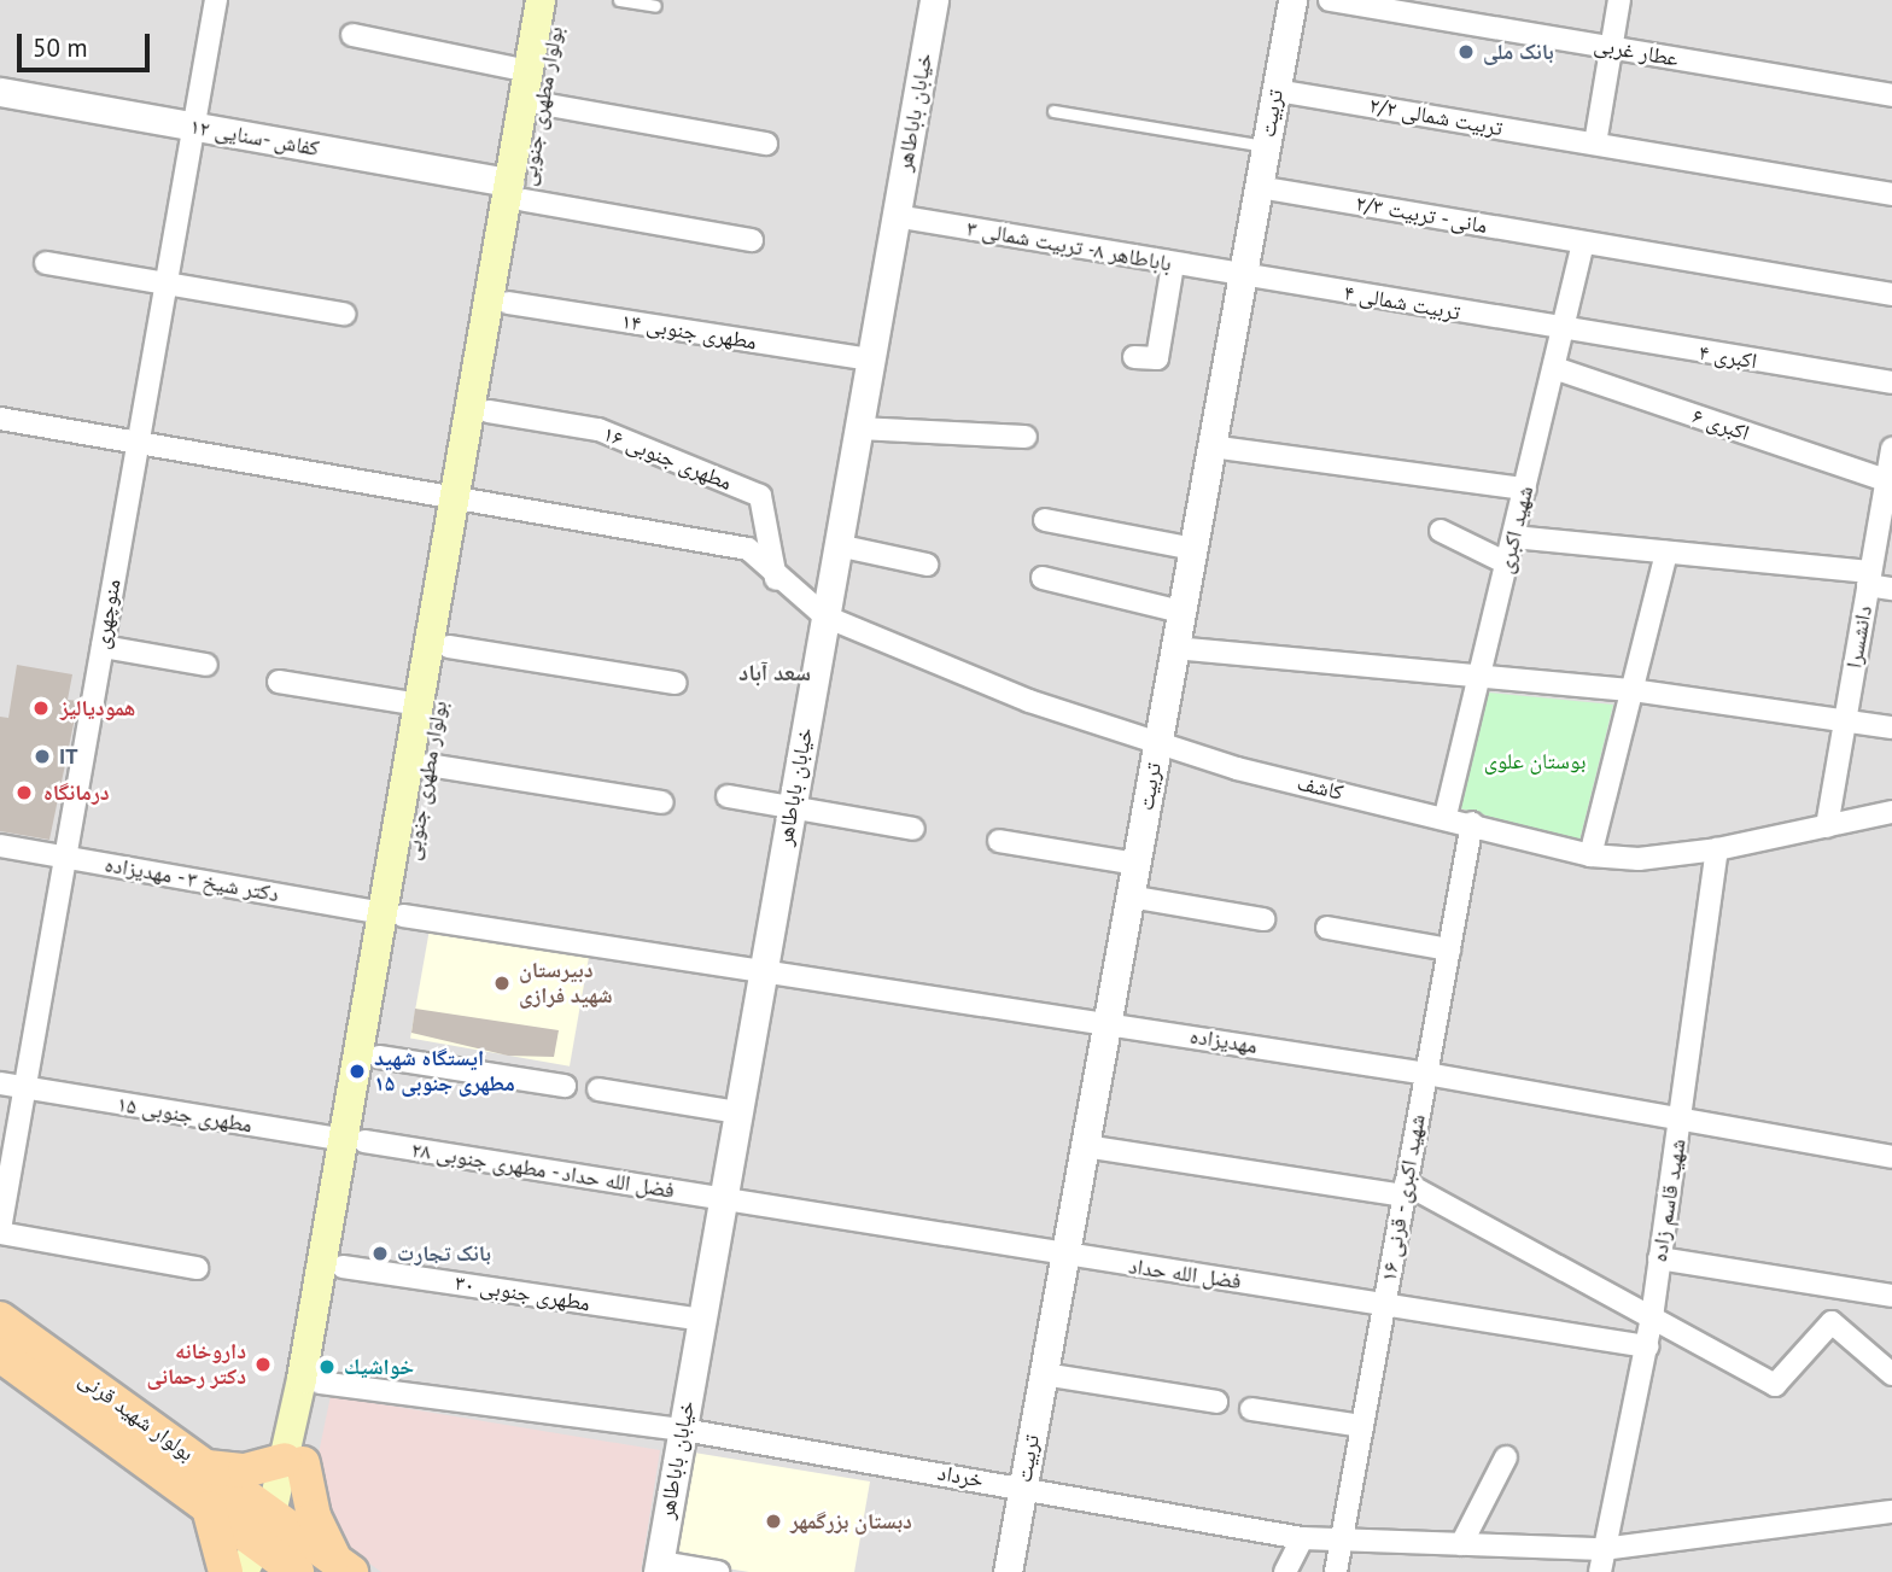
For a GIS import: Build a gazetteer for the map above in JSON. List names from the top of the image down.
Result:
{
  "streets": {
    "main road": ["بولوار مطهری جنوبی", "بولوار شهید قرنی"],
    "street": [
      "عطار غربی",
      "خیابان باباطاهر",
      "تربیت",
      "تربیت شمالی ۲/۲",
      "کفاش -سنایی ۱۲",
      "مانی - تربیت ۲/۳",
      "باباطاهر ۸- تربیت شمالی ۳",
      "تربیت شمالی ۴",
      "مطهری جنوبی ۱۴",
      "اکبری ۴",
      "اکبری ۶",
      "مطهری جنوبی ۱۶",
      "شهید اکبری",
      "منوچهری",
      "دانشسرا",
      "کاشف",
      "دکتر شیخ ۳ - مهدیزاده",
      "مهدیزاده",
      "مطهری جنوبی ۱۵",
      "فضل الله حداد - مطهری جنوبی ۲۸",
      "شهید اکبری - قرنی ۱۶",
      "شهید قاسم زاده",
      "فضل الله حداد",
      "مطهری جنوبی ۳۰",
      "خرداد"
    ]
  },
  "crossings": [
    ["بولوار مطهری جنوبی", "کفاش -سنایی ۱۲"],
    ["بولوار مطهری جنوبی", "مطهری جنوبی ۱۴"],
    ["بولوار مطهری جنوبی", "مطهری جنوبی ۱۶"],
    ["بولوار مطهری جنوبی", "کاشف"],
    ["بولوار مطهری جنوبی", "دکتر شیخ ۳ - مهدیزاده"],
    ["بولوار مطهری جنوبی", "مطهری جنوبی ۱۵"],
    ["بولوار مطهری جنوبی", "فضل الله حداد - مطهری جنوبی ۲۸"],
    ["بولوار مطهری جنوبی", "مطهری جنوبی ۳۰"],
    ["بولوار مطهری جنوبی", "بولوار شهید قرنی"],
    ["بولوار مطهری جنوبی", "خرداد"],
    ["خیابان باباطاهر", "باباطاهر ۸- تربیت شمالی ۳"],
    ["خیابان باباطاهر", "مطهری جنوبی ۱۴"],
    ["خیابان باباطاهر", "کاشف"],
    ["خیابان باباطاهر", "دکتر شیخ ۳ - مهدیزاده"],
    ["خیابان باباطاهر", "مهدیزاده"],
    ["خیابان باباطاهر", "فضل الله حداد - مطهری جنوبی ۲۸"],
    ["خیابان باباطاهر", "فضل الله حداد"],
    ["خیابان باباطاهر", "مطهری جنوبی ۳۰"],
    ["خیابان باباطاهر", "خرداد"],
    ["تربیت", "تربیت شمالی ۲/۲"],
    ["تربیت", "مانی - تربیت ۲/۳"],
    ["تربیت", "باباطاهر ۸- تربیت شمالی ۳"],
    ["تربیت", "تربیت شمالی ۴"],
    ["تربیت", "کاشف"],
    ["تربیت", "مهدیزاده"],
    ["تربیت", "فضل الله حداد"],
    ["تربیت", "خرداد"],
    ["کفاش -سنایی ۱۲", "منوچهری"],
    ["مانی - تربیت ۲/۳", "شهید اکبری"],
    ["باباطاهر ۸- تربیت شمالی ۳", "تربیت شمالی ۴"],
    ["تربیت شمالی ۴", "اکبری ۴"],
    ["تربیت شمالی ۴", "شهید اکبری"],
    ["اکبری ۴", "شهید اکبری"],
    ["اکبری ۶", "شهید اکبری"],
    ["اکبری ۶", "دانشسرا"],
    ["مطهری جنوبی ۱۶", "کاشف"],
    ["شهید اکبری", "کاشف"],
    ["منوچهری", "کاشف"],
    ["منوچهری", "دکتر شیخ ۳ - مهدیزاده"],
    ["منوچهری", "مطهری جنوبی ۱۵"],
    ["دانشسرا", "کاشف"],
    ["کاشف", "شهید اکبری - قرنی ۱۶"],
    ["کاشف", "شهید قاسم زاده"],
    ["دکتر شیخ ۳ - مهدیزاده", "مهدیزاده"],
    ["مهدیزاده", "شهید اکبری - قرنی ۱۶"],
    ["مهدیزاده", "شهید قاسم زاده"],
    ["مطهری جنوبی ۱۵", "فضل الله حداد - مطهری جنوبی ۲۸"],
    ["فضل الله حداد - مطهری جنوبی ۲۸", "فضل الله حداد"],
    ["شهید اکبری - قرنی ۱۶", "فضل الله حداد"],
    ["شهید اکبری - قرنی ۱۶", "خرداد"],
    ["شهید قاسم زاده", "فضل الله حداد"],
    ["شهید قاسم زاده", "خرداد"]
  ],
  "districts": ["سعد آباد"],
  "parks": ["بوستان علوی"],
  "places": [
    "بانک ملی",
    "همودیالیز",
    "IT",
    "درمانگاه",
    "دبیرستان شهید فرازی",
    "ایستگاه شهید مطهری جنوبی ۱۵",
    "بانک تجارت",
    "داروخانه دکتر رحمانی",
    "خواشيك",
    "دبستان بزرگمهر"
  ],
  "scale_bar": "50 m"
}
